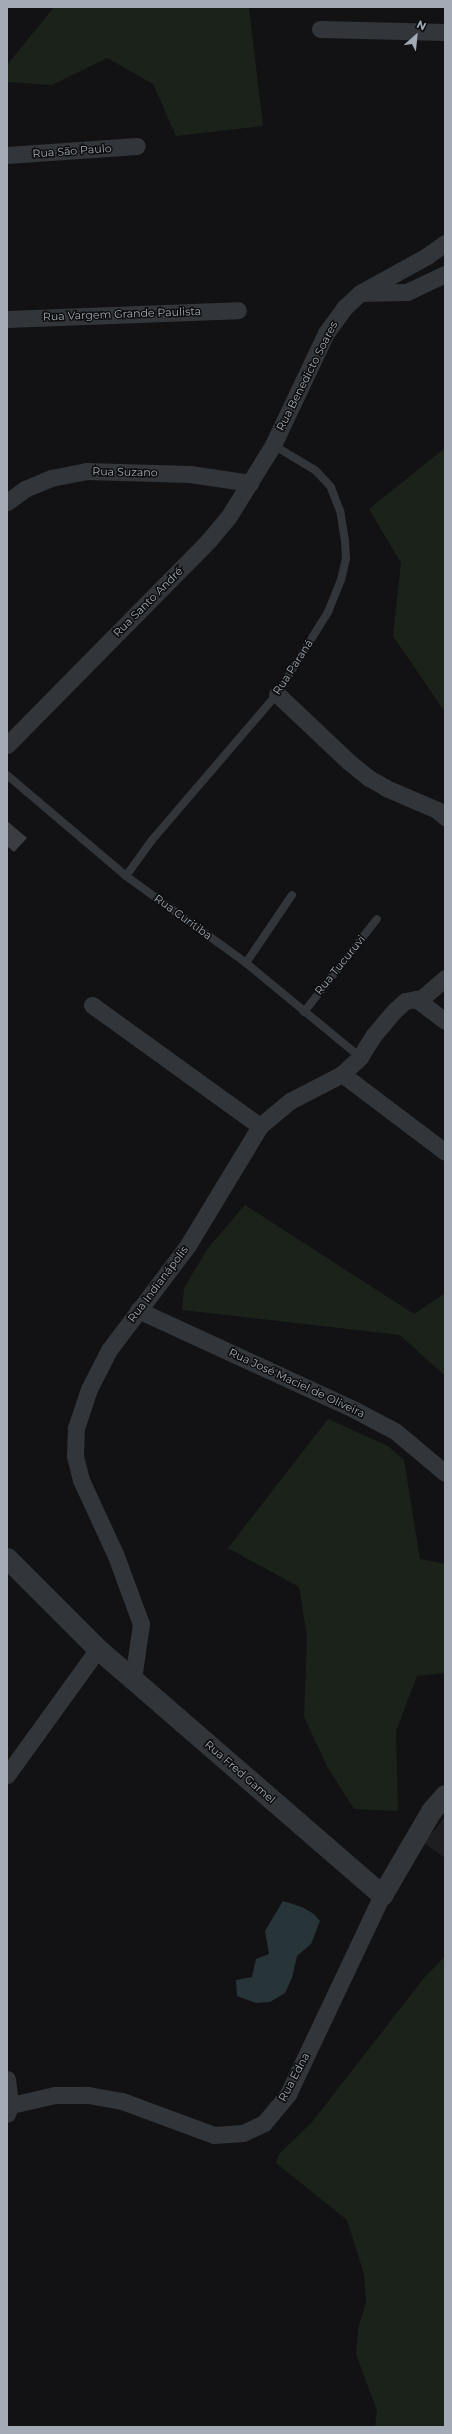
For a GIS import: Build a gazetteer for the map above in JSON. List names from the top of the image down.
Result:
{
  "streets": {
    "street": [
      "Rua São Paulo",
      "Rua Vargem Grande Paulista",
      "Rua Benedicto Soares",
      "Rua Suzano",
      "Rua Santo André",
      "Rua Indianápolis",
      "Rua José Maciel de Oliveira",
      "Rua Fred Gamel",
      "Rua Edna"
    ],
    "lane": ["Rua Paraná", "Rua Curitiba", "Rua Tucuruvi"]
  },
  "crossings": [
    ["Rua Benedicto Soares", "Rua Santo André"],
    ["Rua Benedicto Soares", "Rua Paraná"],
    ["Rua Suzano", "Rua Santo André"],
    ["Rua Santo André", "Rua Paraná"],
    ["Rua Paraná", "Rua Curitiba"],
    ["Rua Curitiba", "Rua Tucuruvi"],
    ["Rua Curitiba", "Rua Indianápolis"],
    ["Rua Indianápolis", "Rua José Maciel de Oliveira"],
    ["Rua Indianápolis", "Rua Fred Gamel"],
    ["Rua Fred Gamel", "Rua Edna"]
  ],
  "north": "top right"
}
